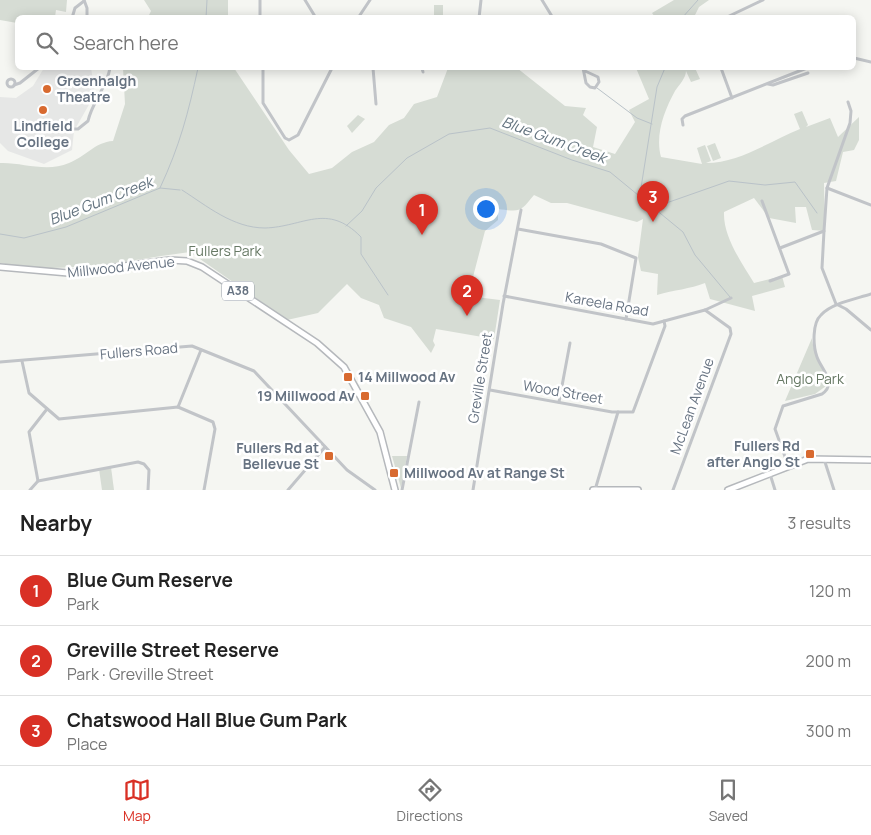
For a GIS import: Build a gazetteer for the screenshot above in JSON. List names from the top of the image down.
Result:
{
  "streets": {
    "main road": ["Millwood Avenue", "A38"],
    "street": [
      "Kareela Road",
      "Fullers Road",
      "Greville Street",
      "Wood Street",
      "McLean Avenue"
    ]
  },
  "crossings": [
    ["Kareela Road", "Greville Street"],
    ["Kareela Road", "Wood Street"],
    ["Kareela Road", "McLean Avenue"],
    ["Greville Street", "Wood Street"]
  ],
  "water": ["Blue Gum Creek"],
  "parks": ["Fullers Park", "Anglo Park"],
  "places": {
    "other": ["Greenhalgh Theatre", "Lindfield College"],
    "transit": [
      "14 Millwood Av",
      "19 Millwood Av",
      "Fullers Rd after Anglo St",
      "Fullers Rd at Bellevue St",
      "Millwood Av at Range St"
    ]
  },
  "page": {
    "search": "Search here",
    "pins": ["3", "1", "2"],
    "heading": ["Nearby", "3 results"],
    "list": [
      {
        "mark": "1",
        "name": "Blue Gum Reserve",
        "note": "Park",
        "value": "120 m"
      },
      {
        "mark": "2",
        "name": "Greville Street Reserve",
        "note": "Park · Greville Street",
        "value": "200 m"
      },
      {
        "mark": "3",
        "name": "Chatswood Hall Blue Gum Park",
        "note": "Place",
        "value": "300 m"
      }
    ],
    "nav": ["Map", "Directions", "Saved"]
  }
}
